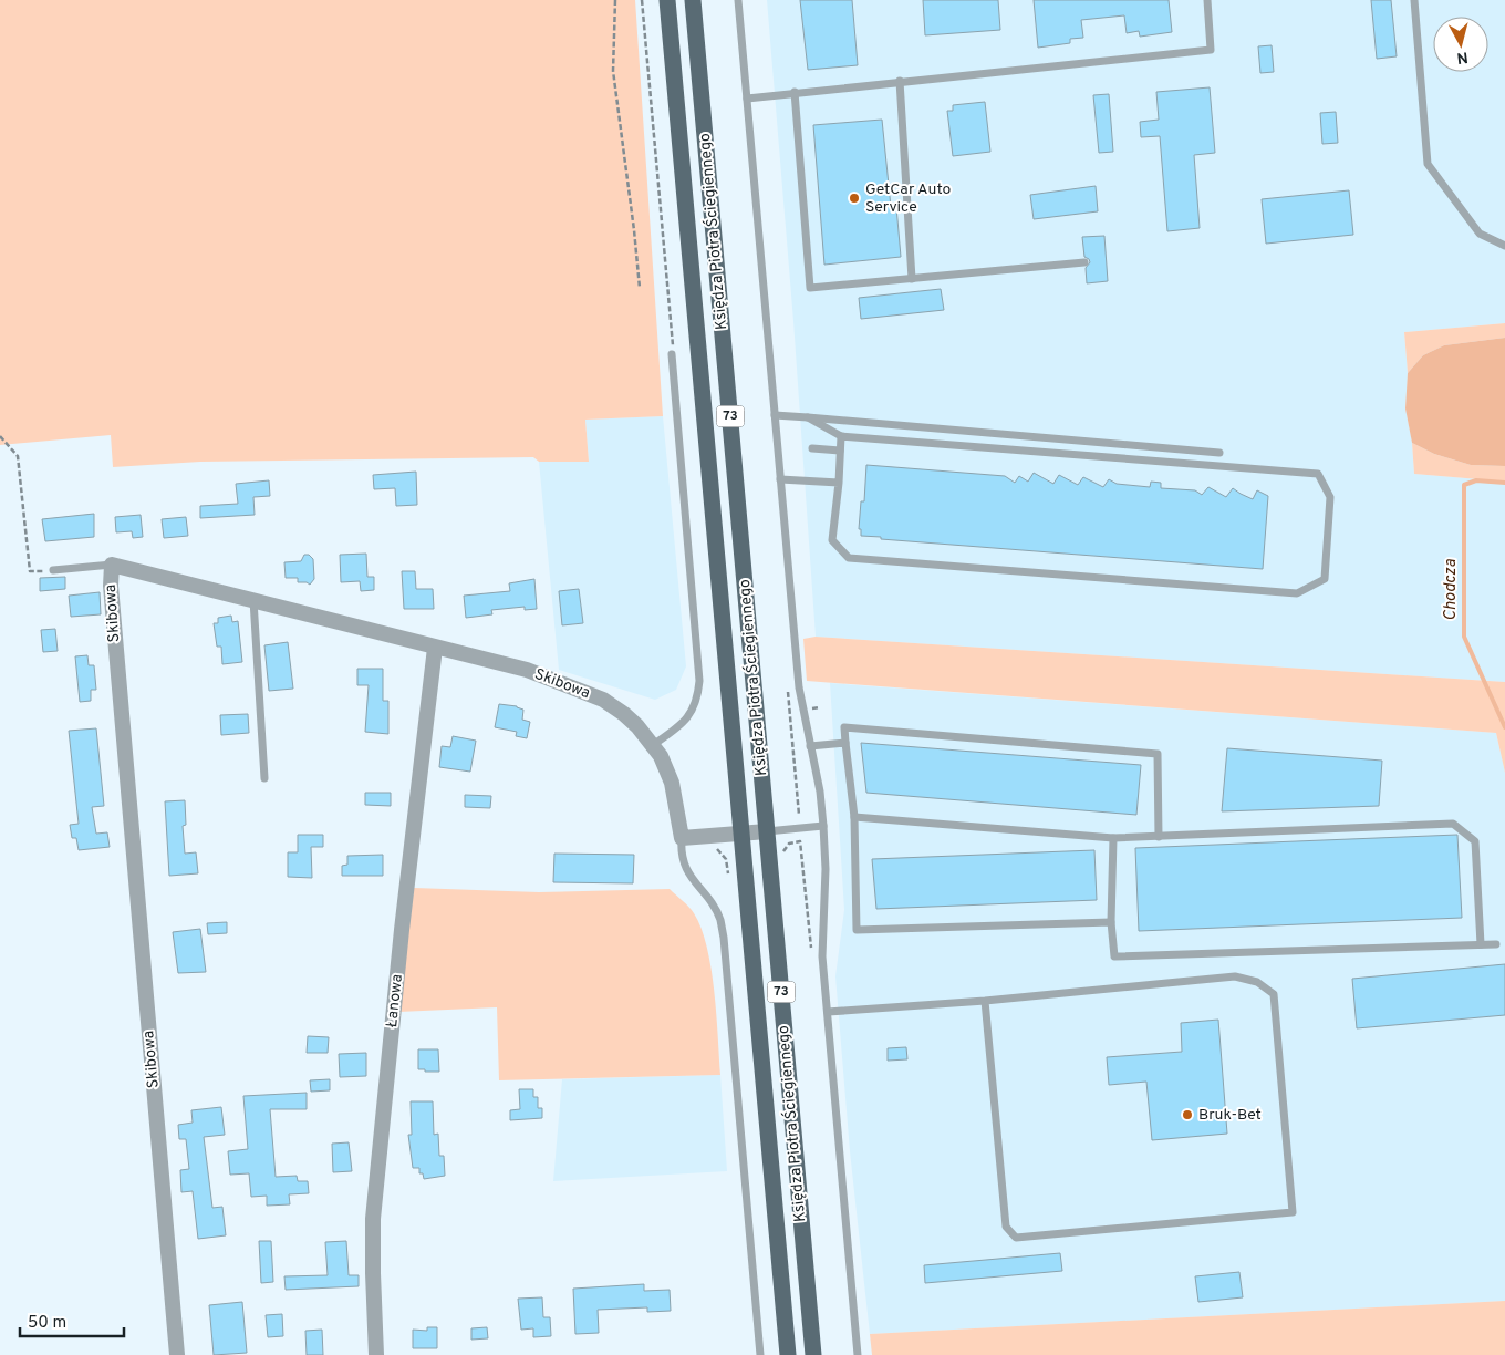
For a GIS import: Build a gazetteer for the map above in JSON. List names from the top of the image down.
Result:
{
  "streets": {
    "main road": ["Księdza Piotra Ściegiennego", "73"],
    "street": ["Skibowa", "Łanowa"]
  },
  "crossings": [
    ["Skibowa", "Łanowa"]
  ],
  "water": ["Chodcza"],
  "places": ["GetCar Auto Service", "Bruk-Bet"],
  "scale_bar": "50 m",
  "north": "bottom"
}
